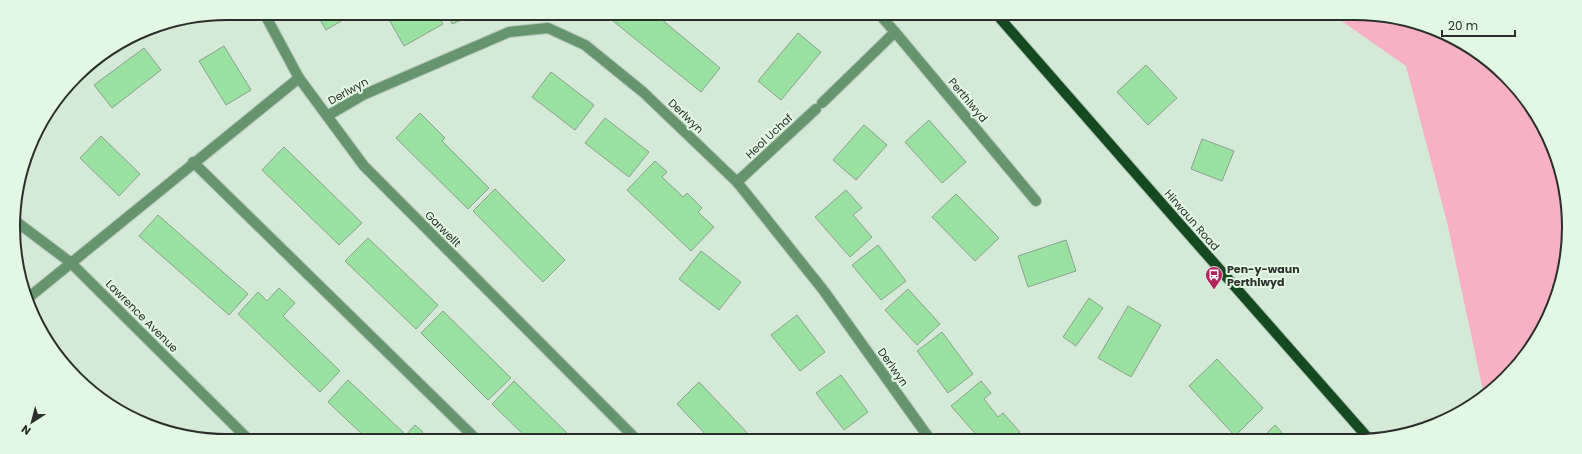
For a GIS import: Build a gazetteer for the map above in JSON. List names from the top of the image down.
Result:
{
  "streets": {
    "main road": ["Hirwaun Road"],
    "street": [
      "Derlwyn",
      "Perthlwyd",
      "Heol Uchaf",
      "Garwellt",
      "Lawrence Avenue"
    ]
  },
  "crossings": [
    ["Derlwyn", "Heol Uchaf"],
    ["Derlwyn", "Garwellt"],
    ["Perthlwyd", "Heol Uchaf"]
  ],
  "places": {
    "bus stop": ["Pen-y-waun Perthlwyd"]
  },
  "scale_bar": "20 m",
  "north": "bottom left"
}
